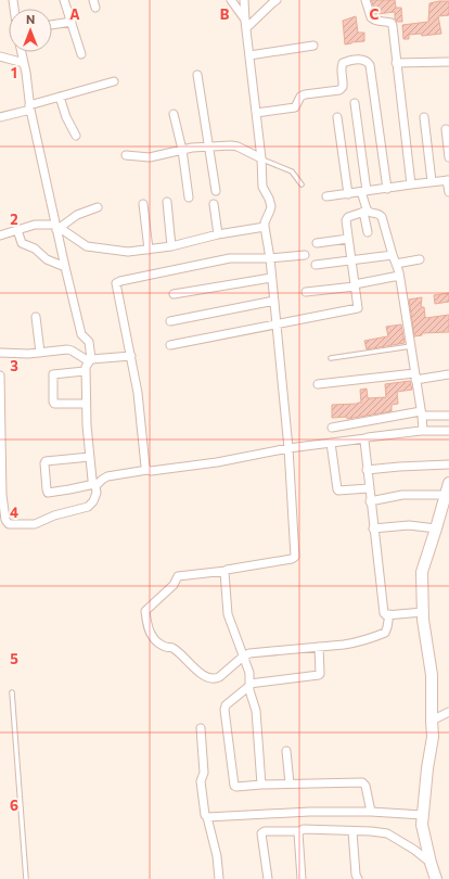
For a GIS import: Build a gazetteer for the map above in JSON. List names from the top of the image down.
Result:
{
  "north": "top",
  "grid": {
    "columns": ["A", "B", "C"],
    "rows": [
      "1",
      "2",
      "3",
      "4",
      "5",
      "6"
    ]
  }
}
